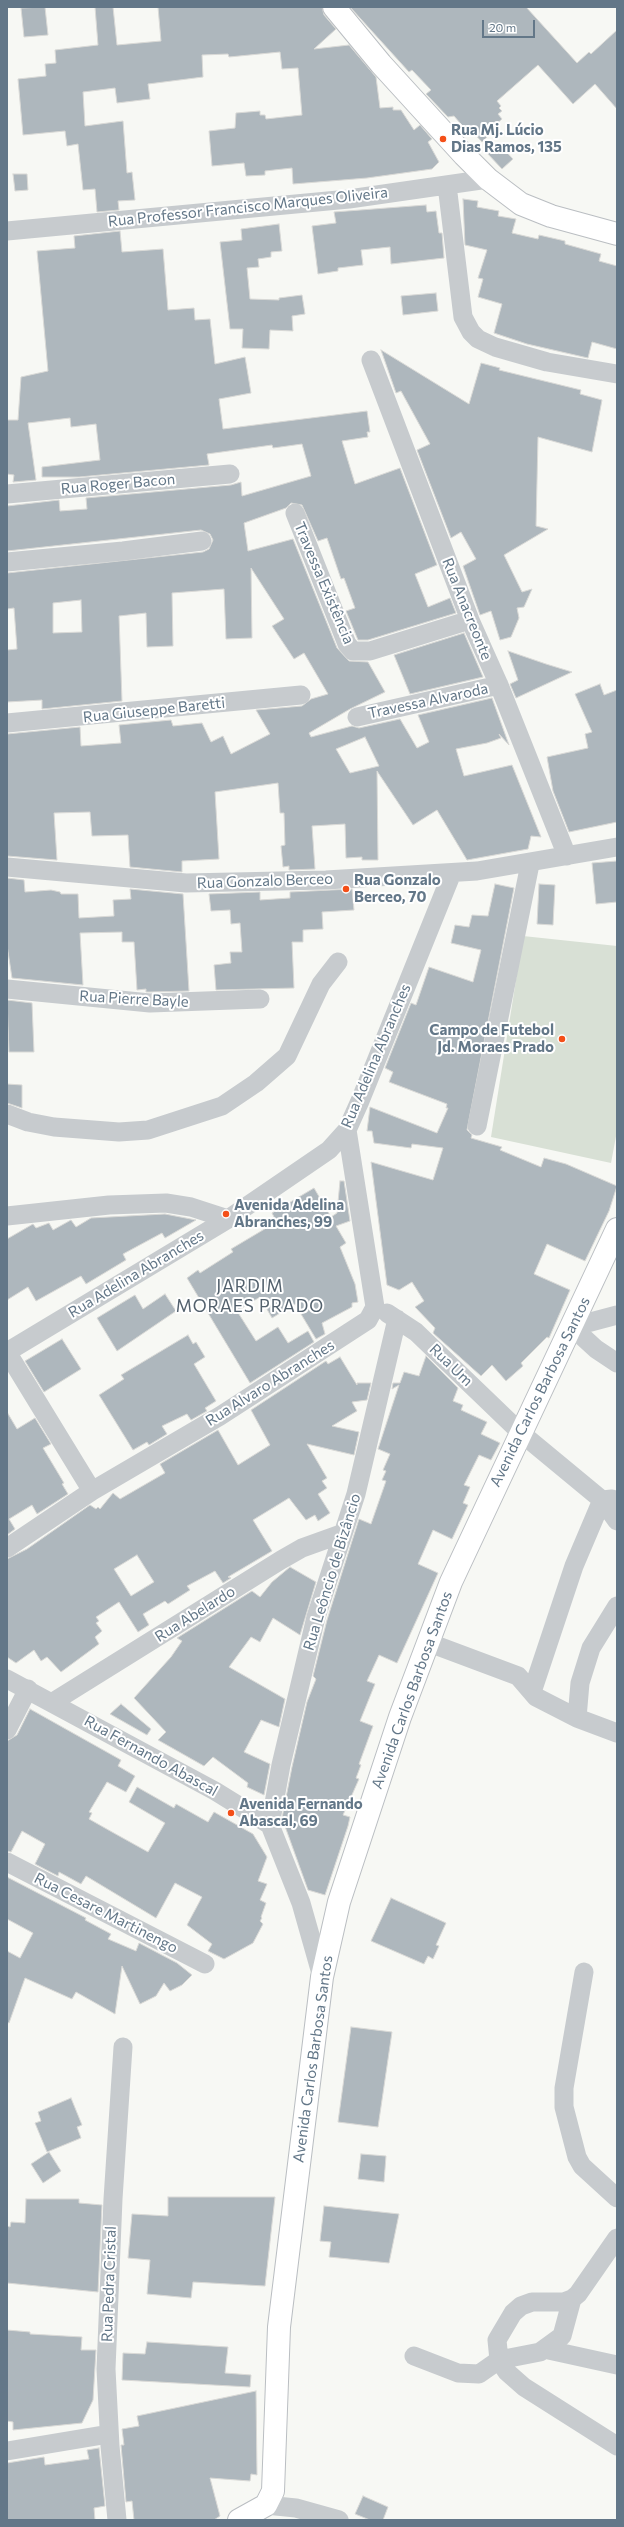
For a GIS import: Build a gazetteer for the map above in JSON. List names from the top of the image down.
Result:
{
  "streets": {
    "main road": ["Avenida Carlos Barbosa Santos"],
    "street": [
      "Rua Professor Francisco Marques Oliveira",
      "Rua Roger Bacon",
      "Travessa Existência",
      "Rua Anacreonte",
      "Travessa Alvaroda",
      "Rua Giuseppe Baretti",
      "Rua Gonzalo Berceo",
      "Rua Pierre Bayle",
      "Rua Adelina Abranches",
      "Rua Um",
      "Rua Alvaro Abranches",
      "Rua Leôncio de Bizâncio",
      "Rua Abelardo",
      "Rua Fernando Abascal",
      "Rua Cesare Martinengo",
      "Rua Pedra Cristal"
    ]
  },
  "crossings": [
    ["Travessa Existência", "Rua Anacreonte"],
    ["Rua Anacreonte", "Travessa Alvaroda"],
    ["Rua Anacreonte", "Rua Gonzalo Berceo"],
    ["Rua Gonzalo Berceo", "Rua Adelina Abranches"],
    ["Rua Um", "Rua Alvaro Abranches"],
    ["Rua Um", "Avenida Carlos Barbosa Santos"],
    ["Rua Um", "Rua Leôncio de Bizâncio"],
    ["Rua Leôncio de Bizâncio", "Rua Abelardo"],
    ["Rua Leôncio de Bizâncio", "Rua Fernando Abascal"],
    ["Rua Abelardo", "Rua Fernando Abascal"]
  ],
  "districts": ["JARDIM MORAES PRADO"],
  "places": [
    "Rua Mj. Lúcio Dias Ramos, 135",
    "Rua Gonzalo Berceo, 70",
    "Campo de Futebol Jd. Moraes Prado",
    "Avenida Adelina Abranches, 99",
    "Avenida Fernando Abascal, 69"
  ],
  "scale_bar": "20 m"
}
